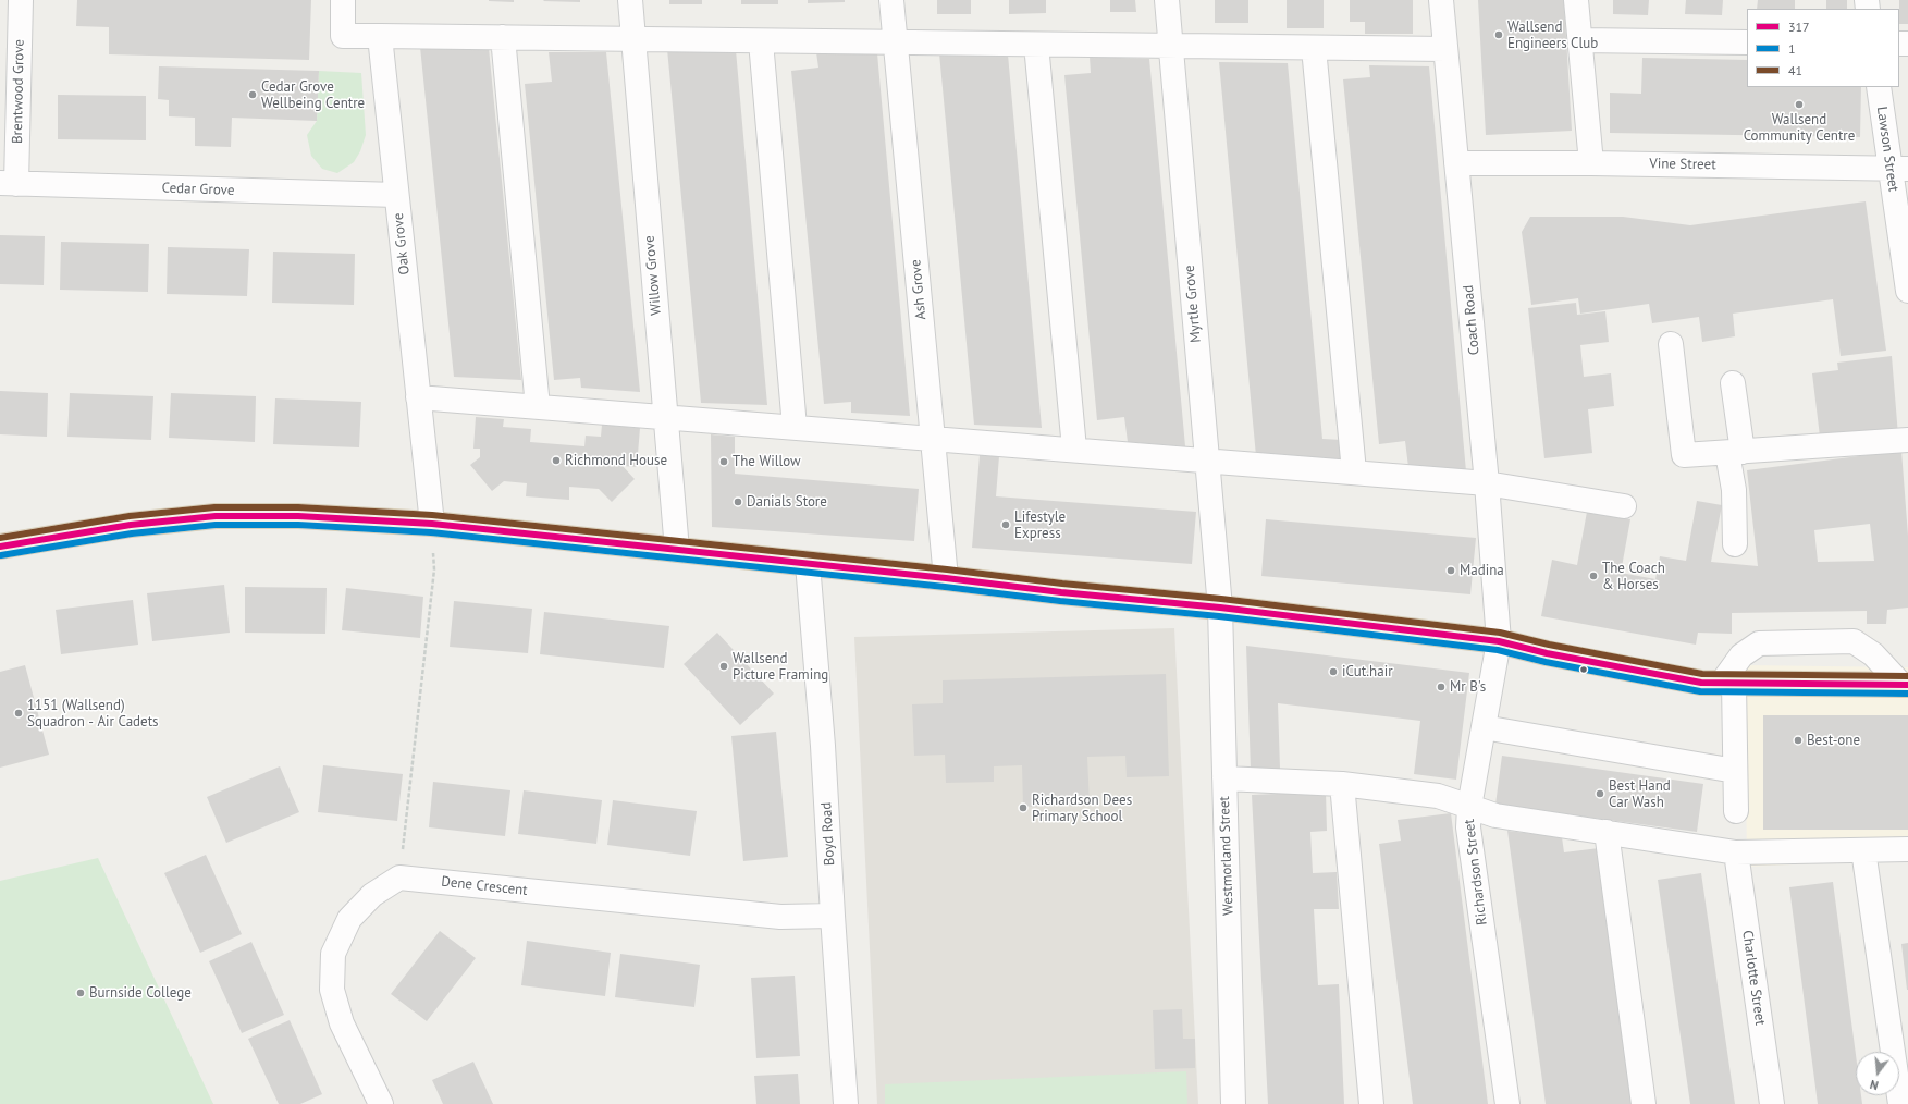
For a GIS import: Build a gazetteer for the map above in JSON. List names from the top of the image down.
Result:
{
  "streets": {
    "street": [
      "Brentwood Grove",
      "Lawson Street",
      "Vine Street",
      "Cedar Grove",
      "Oak Grove",
      "Willow Grove",
      "Ash Grove",
      "Myrtle Grove",
      "Coach Road",
      "Boyd Road",
      "Westmorland Street",
      "Richardson Street",
      "Dene Crescent",
      "Charlotte Street"
    ]
  },
  "crossings": [
    ["Brentwood Grove", "Cedar Grove"],
    ["Lawson Street", "Vine Street"],
    ["Vine Street", "Coach Road"],
    ["Cedar Grove", "Oak Grove"],
    ["Myrtle Grove", "Westmorland Street"],
    ["Coach Road", "Richardson Street"],
    ["Boyd Road", "Dene Crescent"]
  ],
  "places": [
    "Wallsend Engineers Club",
    "Cedar Grove Wellbeing Centre",
    "Wallsend Community Centre",
    "Richmond House",
    "The Willow",
    "Danials Store",
    "Lifestyle Express",
    "Madina",
    "The Coach & Horses",
    "Wallsend Picture Framing",
    "iCut.hair",
    "Mr B's",
    "1151 (Wallsend) Squadron - Air Cadets",
    "Best-one",
    "Best Hand Car Wash",
    "Richardson Dees Primary School",
    "Burnside College"
  ],
  "lines": ["transit line 41", "transit line 317", "transit line 1"],
  "legend": ["317", "1", "41"],
  "north": "bottom"
}
